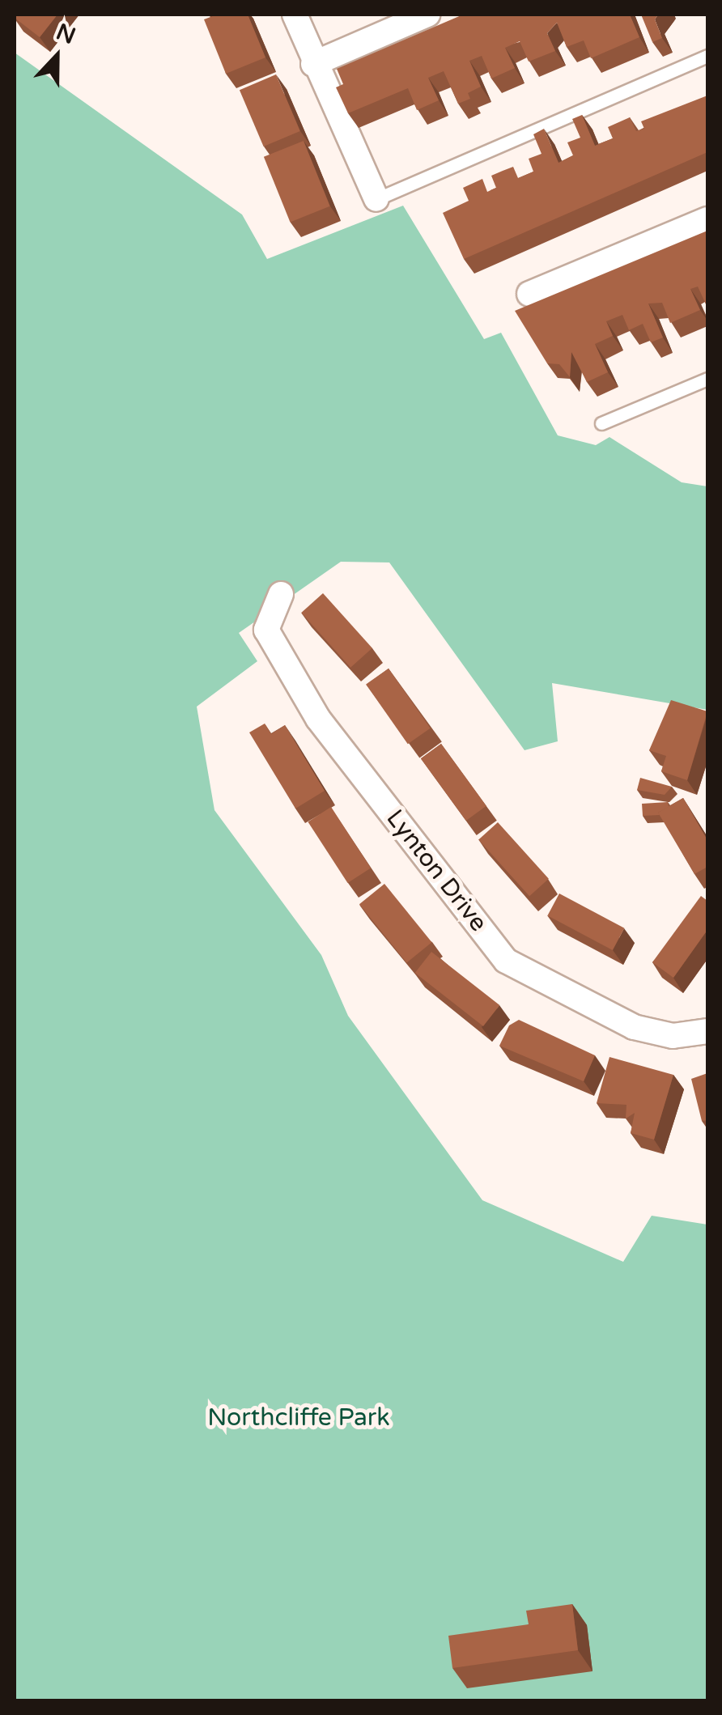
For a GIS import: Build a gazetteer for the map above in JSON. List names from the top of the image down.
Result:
{
  "streets": {
    "street": ["Lynton Drive"]
  },
  "parks": ["Northcliffe Park"],
  "north": "top"
}
